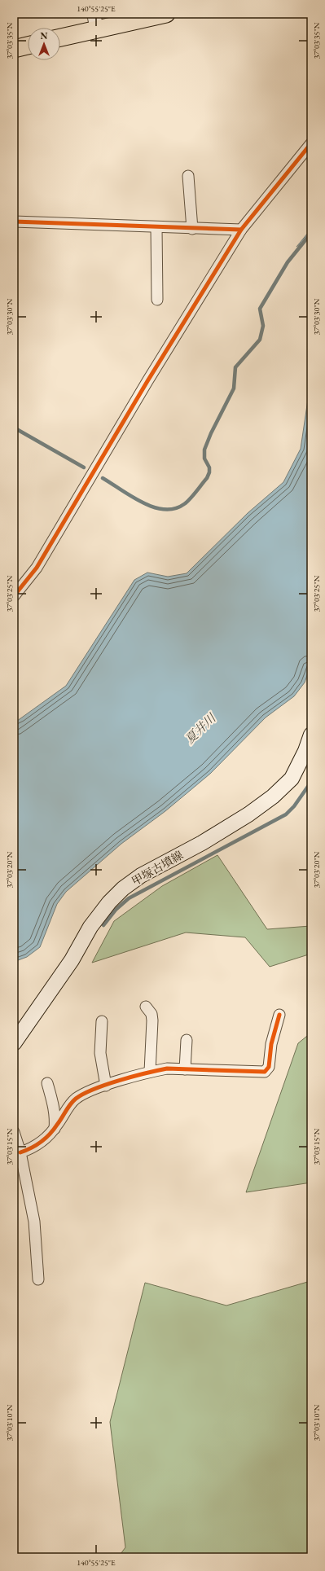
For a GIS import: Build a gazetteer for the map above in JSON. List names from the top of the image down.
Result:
{
  "streets": {
    "main road": ["甲塚古墳線"]
  },
  "water": ["夏井川"],
  "north": "top",
  "coordinates": [
    "140°55'25\"E",
    "37°03'35\"N",
    "37°03'30\"N",
    "37°03'25\"N",
    "37°03'20\"N",
    "37°03'15\"N",
    "37°03'10\"N"
  ]
}
